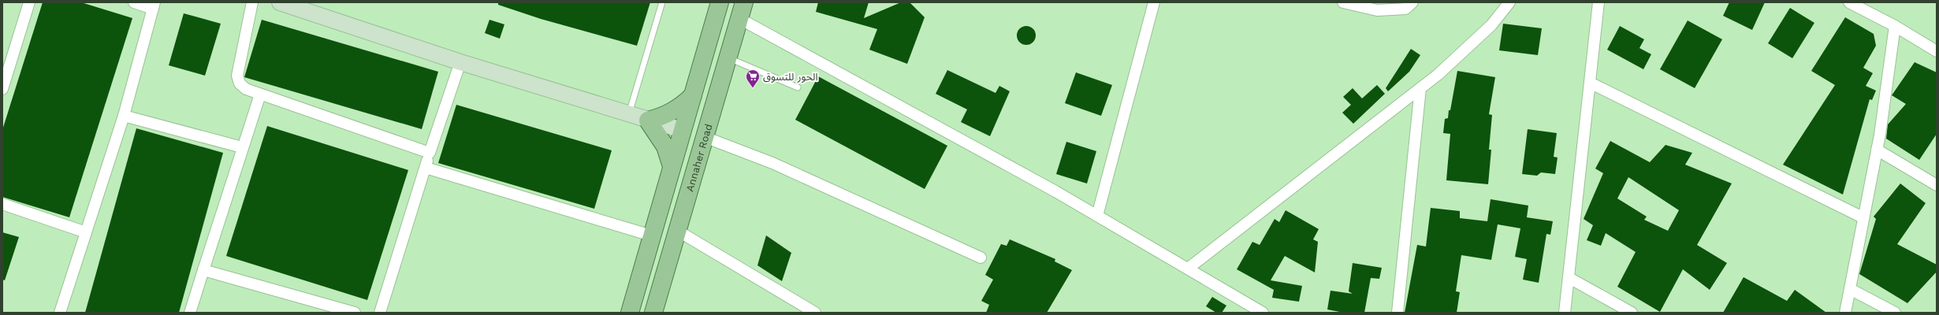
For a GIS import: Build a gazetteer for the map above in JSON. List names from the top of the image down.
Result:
{
  "streets": {
    "main road": ["Annaher Road"]
  },
  "places": {
    "supermarket": ["الحور للتسوق"]
  }
}
